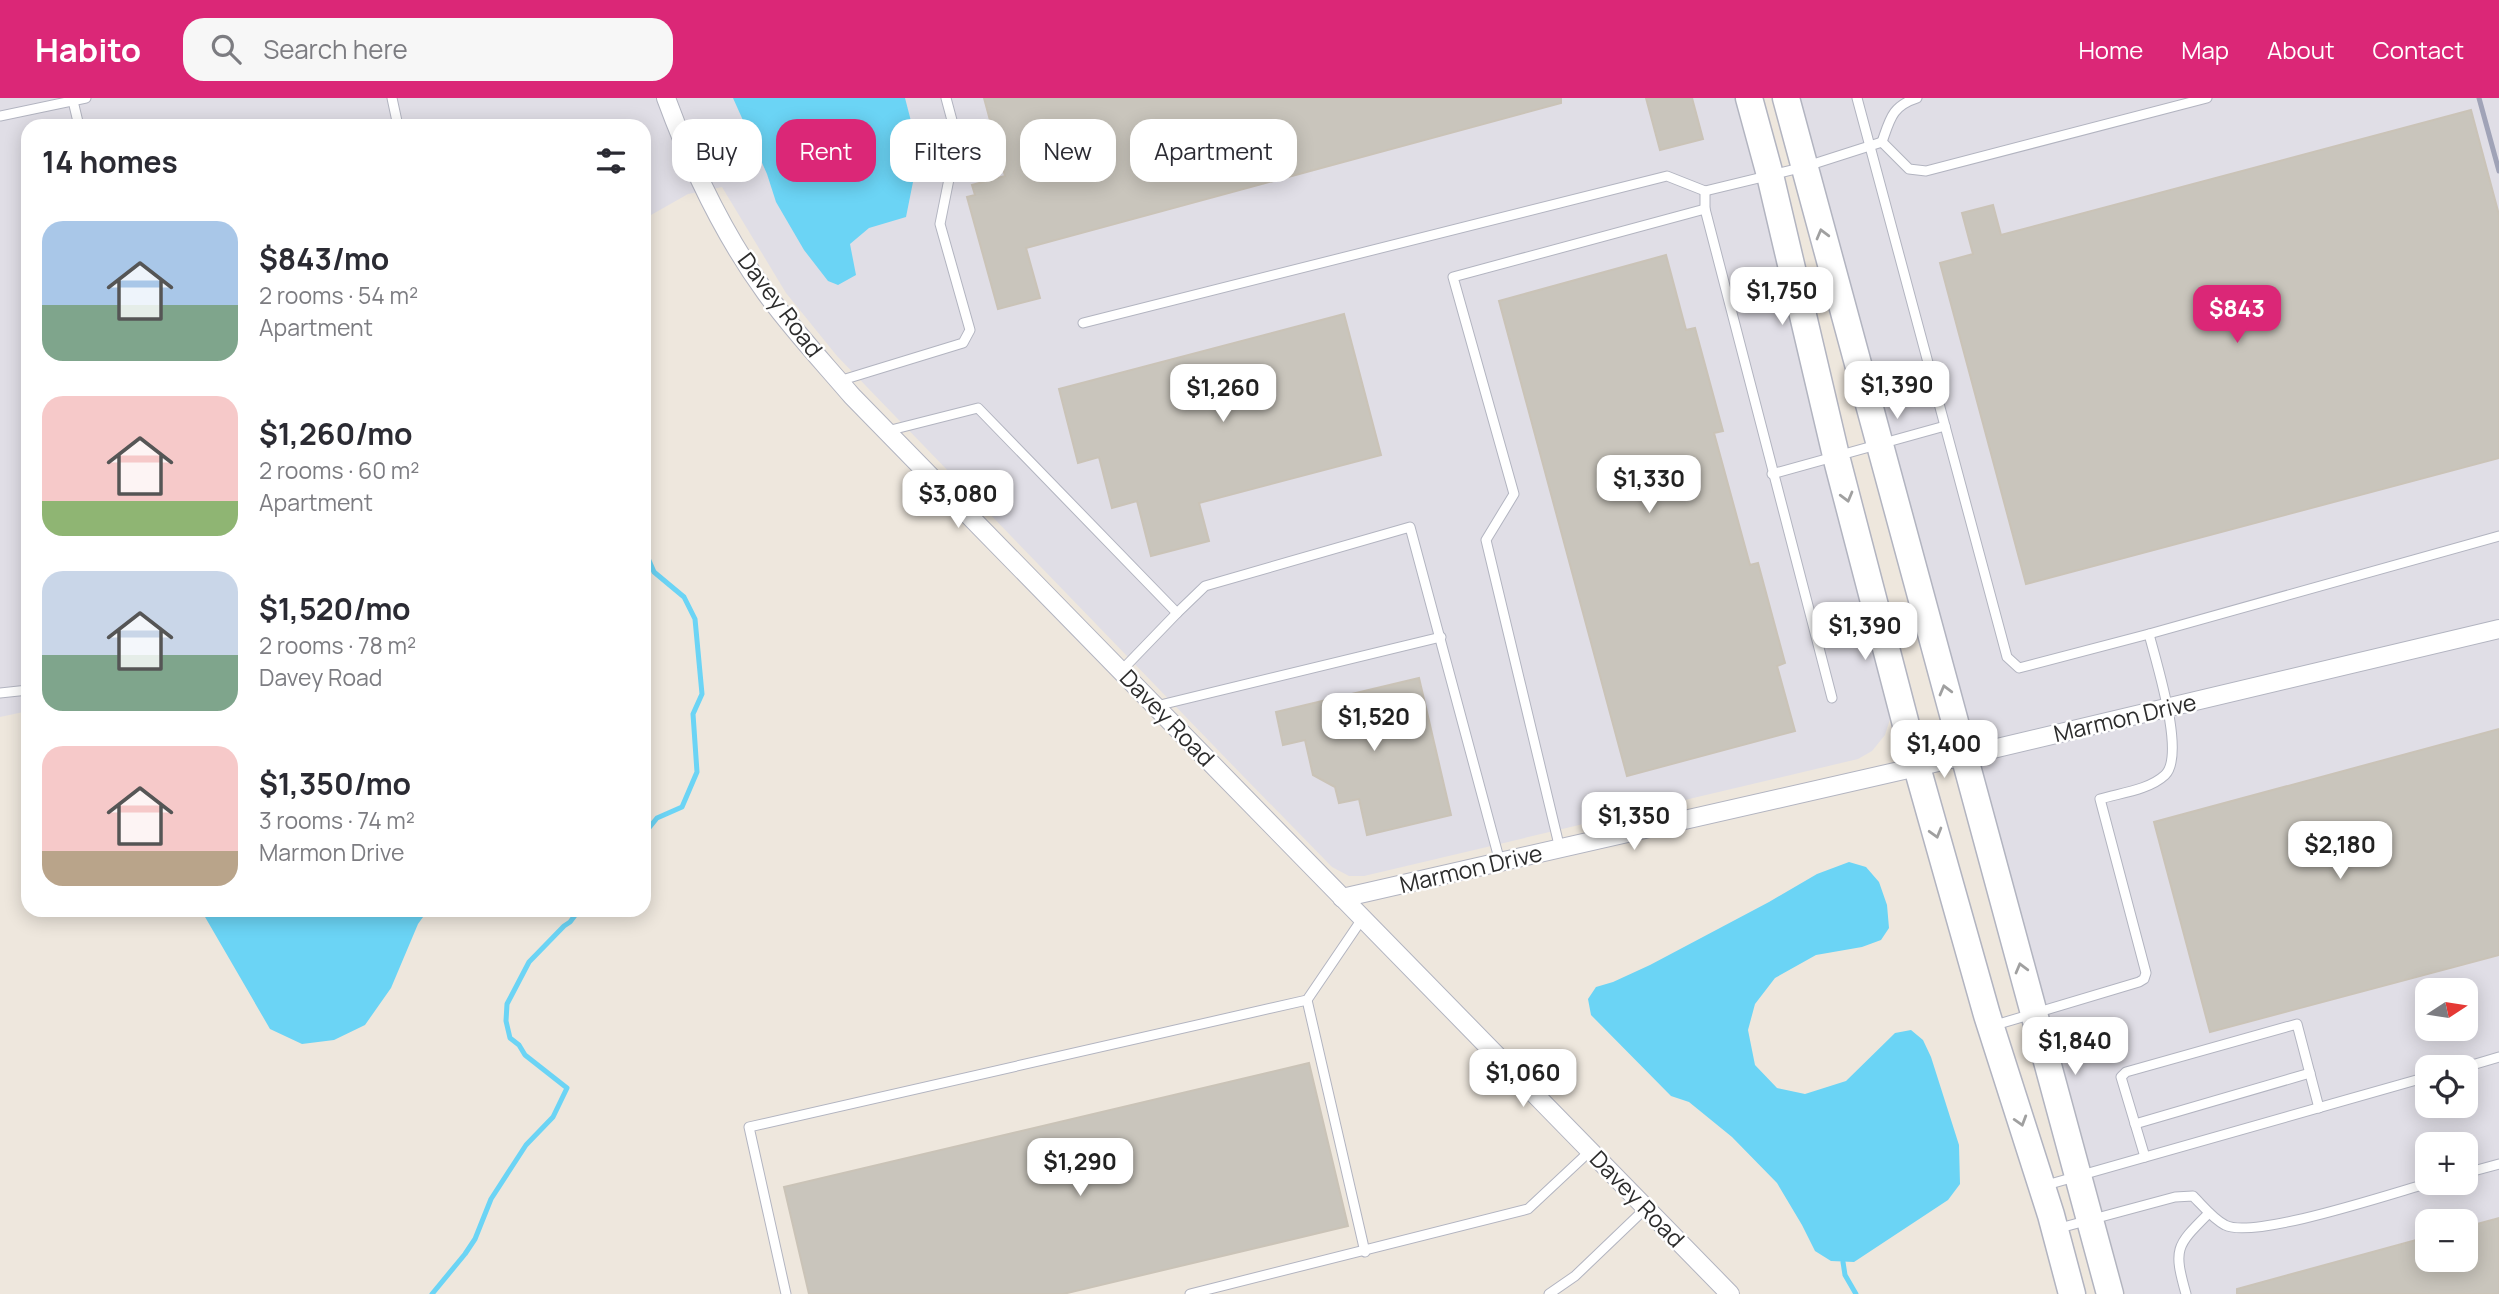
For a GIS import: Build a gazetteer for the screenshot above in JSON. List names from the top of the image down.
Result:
{
  "streets": {
    "street": ["Davey Road", "Marmon Drive"]
  },
  "crossings": [
    ["Davey Road", "Marmon Drive"]
  ],
  "north": "right",
  "page": {
    "header": "Habito",
    "search": "Search here",
    "nav": [
      "Home",
      "Map",
      "About",
      "Contact"
    ],
    "chip": [
      "Buy",
      "Rent",
      "Filters",
      "New",
      "Apartment"
    ],
    "heading": "14 homes",
    "list": [
      {
        "name": "$843/mo",
        "note": "2 rooms · 54 m² · Apartment"
      },
      {
        "name": "$1,260/mo",
        "note": "2 rooms · 60 m² · Apartment"
      },
      {
        "name": "$1,520/mo",
        "note": "2 rooms · 78 m² · Davey Road"
      },
      {
        "name": "$1,350/mo",
        "note": "3 rooms · 74 m² · Marmon Drive"
      }
    ],
    "price": [
      "$1,750",
      "$843",
      "$1,390",
      "$1,260",
      "$1,330",
      "$3,080",
      "$1,390",
      "$1,520",
      "$1,400",
      "$1,350",
      "$2,180",
      "$1,840",
      "$1,060",
      "$1,290"
    ],
    "map_buttons": ["+", "−"]
  }
}
